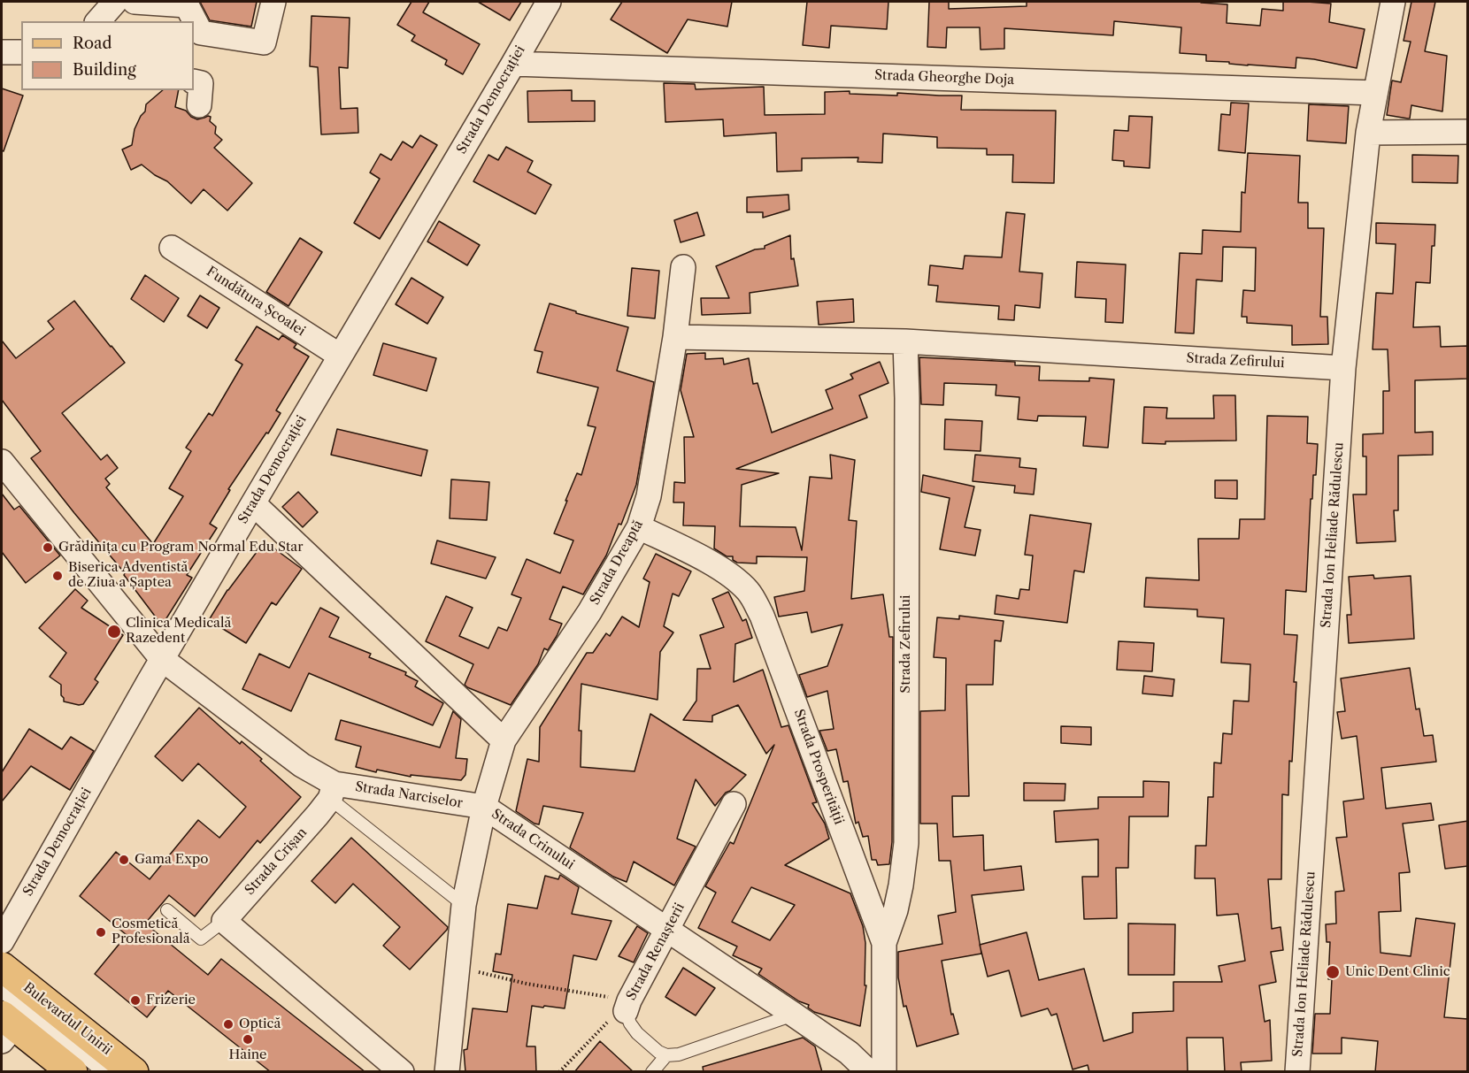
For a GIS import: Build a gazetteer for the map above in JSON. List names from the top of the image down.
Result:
{
  "streets": {
    "main road": ["Bulevardul Unirii"],
    "street": [
      "Strada Gheorghe Doja",
      "Strada Democrației",
      "Fundătura Școalei",
      "Strada Zefirului",
      "Strada Ion Heliade Rădulescu",
      "Strada Dreaptă",
      "Strada Prosperității",
      "Strada Narciselor",
      "Strada Crinului",
      "Strada Crișan",
      "Strada Renașterii"
    ]
  },
  "crossings": [
    ["Strada Gheorghe Doja", "Strada Democrației"],
    ["Strada Gheorghe Doja", "Strada Ion Heliade Rădulescu"],
    ["Strada Democrației", "Fundătura Școalei"],
    ["Strada Zefirului", "Strada Ion Heliade Rădulescu"],
    ["Strada Zefirului", "Strada Dreaptă"],
    ["Strada Zefirului", "Strada Prosperității"],
    ["Strada Dreaptă", "Strada Prosperității"],
    ["Strada Dreaptă", "Strada Crinului"],
    ["Strada Narciselor", "Strada Crinului"],
    ["Strada Narciselor", "Strada Crișan"],
    ["Strada Crinului", "Strada Renașterii"]
  ],
  "places": [
    "Grădinița cu Program Normal Edu Star",
    "Biserica Adventistă de Ziua a Șaptea",
    "Clinica Medicală Razedent",
    "Gama Expo",
    "Cosmetică Profesională",
    "Unic Dent Clinic",
    "Frizerie",
    "Optică",
    "Haine"
  ],
  "legend": ["Road", "Building"]
}
